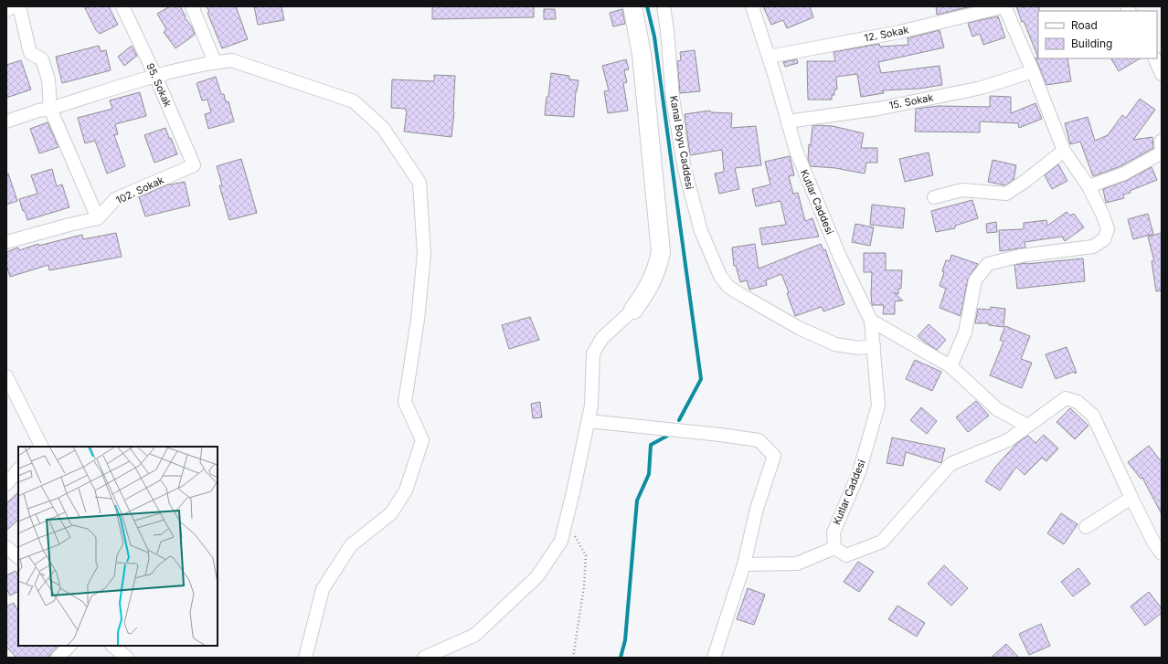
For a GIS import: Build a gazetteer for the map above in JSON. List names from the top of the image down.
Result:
{
  "streets": {
    "street": [
      "12. Sokak",
      "95. Sokak",
      "15. Sokak",
      "Kanal Boyu Caddesi",
      "102. Sokak",
      "Kutlar Caddesi"
    ]
  },
  "crossings": [
    ["12. Sokak", "Kutlar Caddesi"],
    ["95. Sokak", "102. Sokak"],
    ["15. Sokak", "Kutlar Caddesi"],
    ["Kanal Boyu Caddesi", "Kutlar Caddesi"]
  ],
  "legend": ["Road", "Building"]
}
